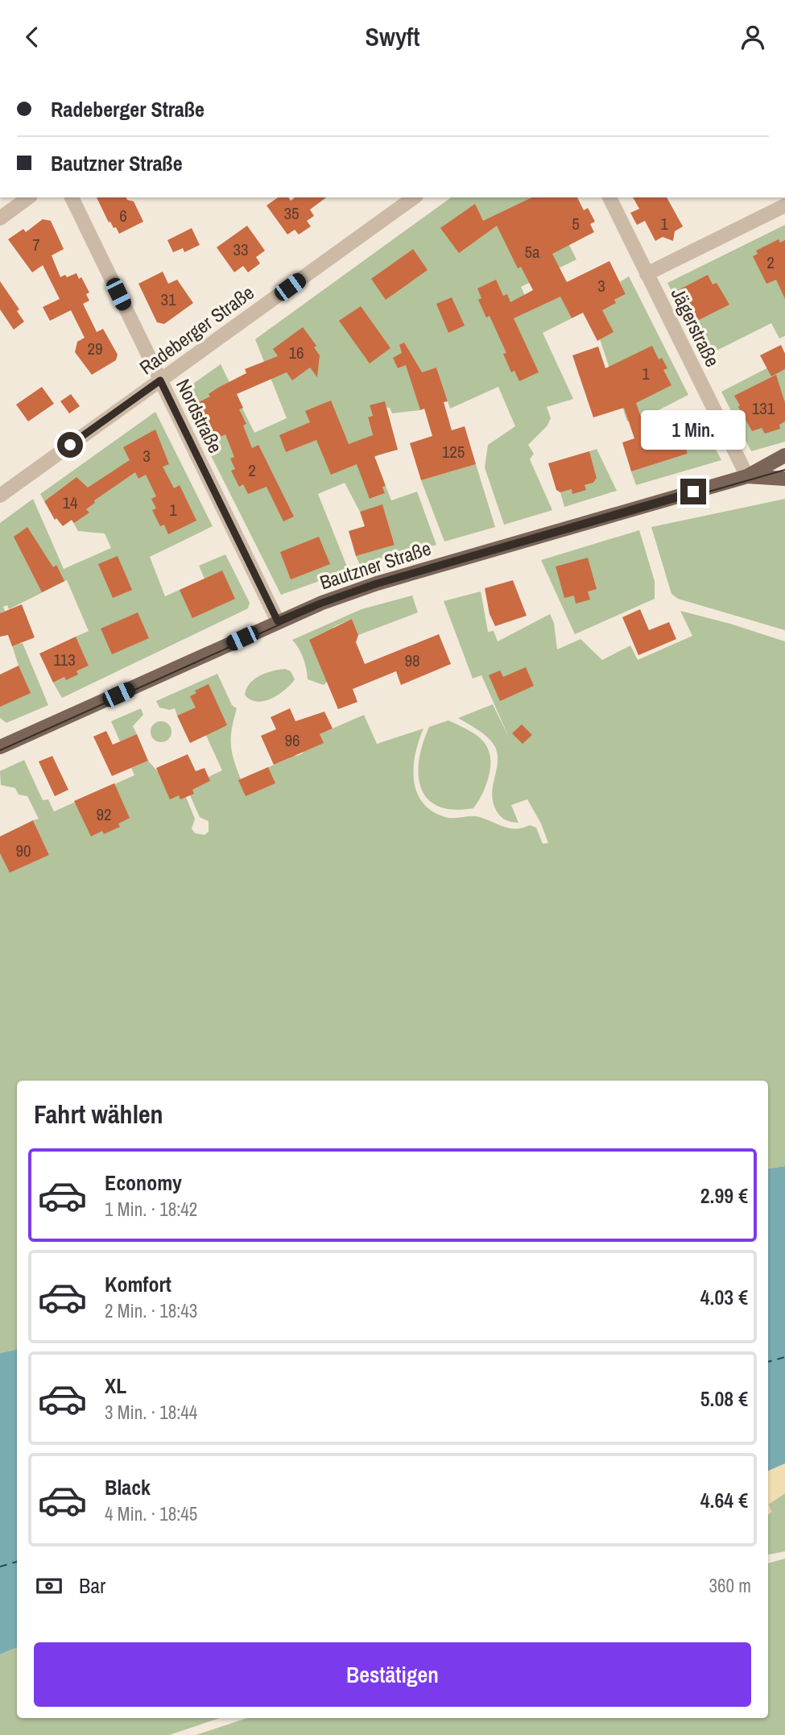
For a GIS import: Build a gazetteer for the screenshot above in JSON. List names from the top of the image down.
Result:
{
  "streets": {
    "main road": ["Bautzner Straße"],
    "street": ["Jägerstraße", "Radeberger Straße", "Nordstraße"]
  },
  "crossings": [
    ["Jägerstraße", "Bautzner Straße"],
    ["Radeberger Straße", "Nordstraße"],
    ["Nordstraße", "Bautzner Straße"]
  ],
  "house_numbers": [
    "35",
    "6",
    "5",
    "1",
    "7",
    "33",
    "5a",
    "2",
    "3",
    "31",
    "29",
    "16",
    "1",
    "131",
    "125",
    "3",
    "2",
    "14",
    "1",
    "113",
    "98",
    "96",
    "92",
    "90"
  ],
  "page": {
    "header": "Swyft",
    "banner": ["Radeberger Straße", "Bautzner Straße"],
    "bubble": "1 Min.",
    "heading": "Fahrt wählen",
    "list": [
      {
        "name": "Economy",
        "note": "1 Min. · 18:42",
        "value": "2.99 €"
      },
      {
        "name": "Komfort",
        "note": "2 Min. · 18:43",
        "value": "4.03 €"
      },
      {
        "name": "XL",
        "note": "3 Min. · 18:44",
        "value": "5.08 €"
      },
      {
        "name": "Black",
        "note": "4 Min. · 18:45",
        "value": "4.64 €"
      }
    ],
    "pay": ["Bar", "360 m"],
    "buttons": "Bestätigen"
  }
}
